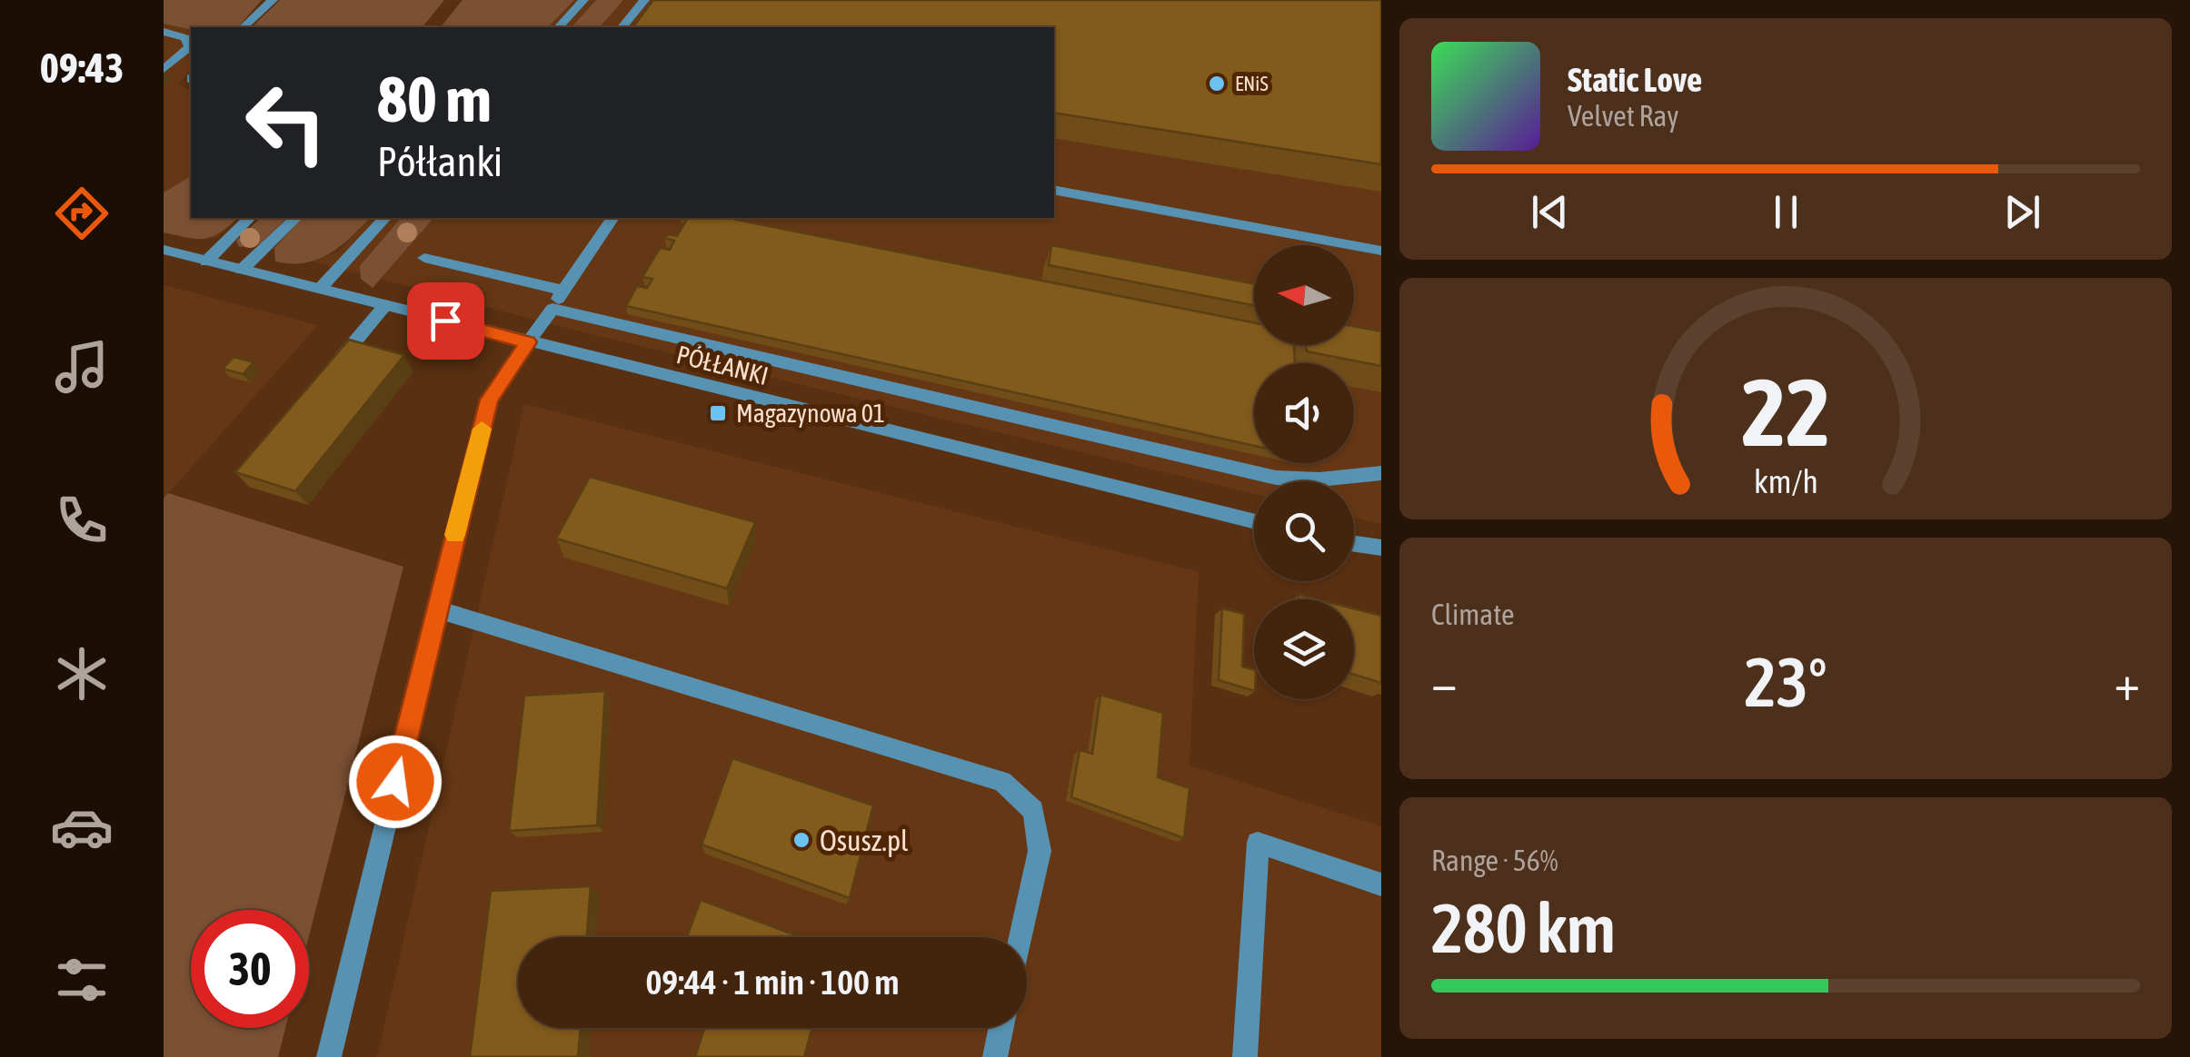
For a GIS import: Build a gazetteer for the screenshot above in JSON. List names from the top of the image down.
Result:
{
  "streets": {
    "street": ["PÓŁŁANKI"]
  },
  "places": {
    "other": ["ENiS", "Osusz.pl"],
    "transit": ["Magazynowa 01"]
  },
  "north": "left",
  "page": {
    "tabs": "09:43",
    "turn": ["80 m", "Półłanki"],
    "song": ["Static Love", "Velvet Ray"],
    "tile": [
      "Climate",
      ["Range · 56%", "280 km"]
    ],
    "heat": ["−", "23°", "+"],
    "limit": "30",
    "trip": "09:44 · 1 min · 100 m",
    "gauge": ["22", "km/h"]
  }
}
